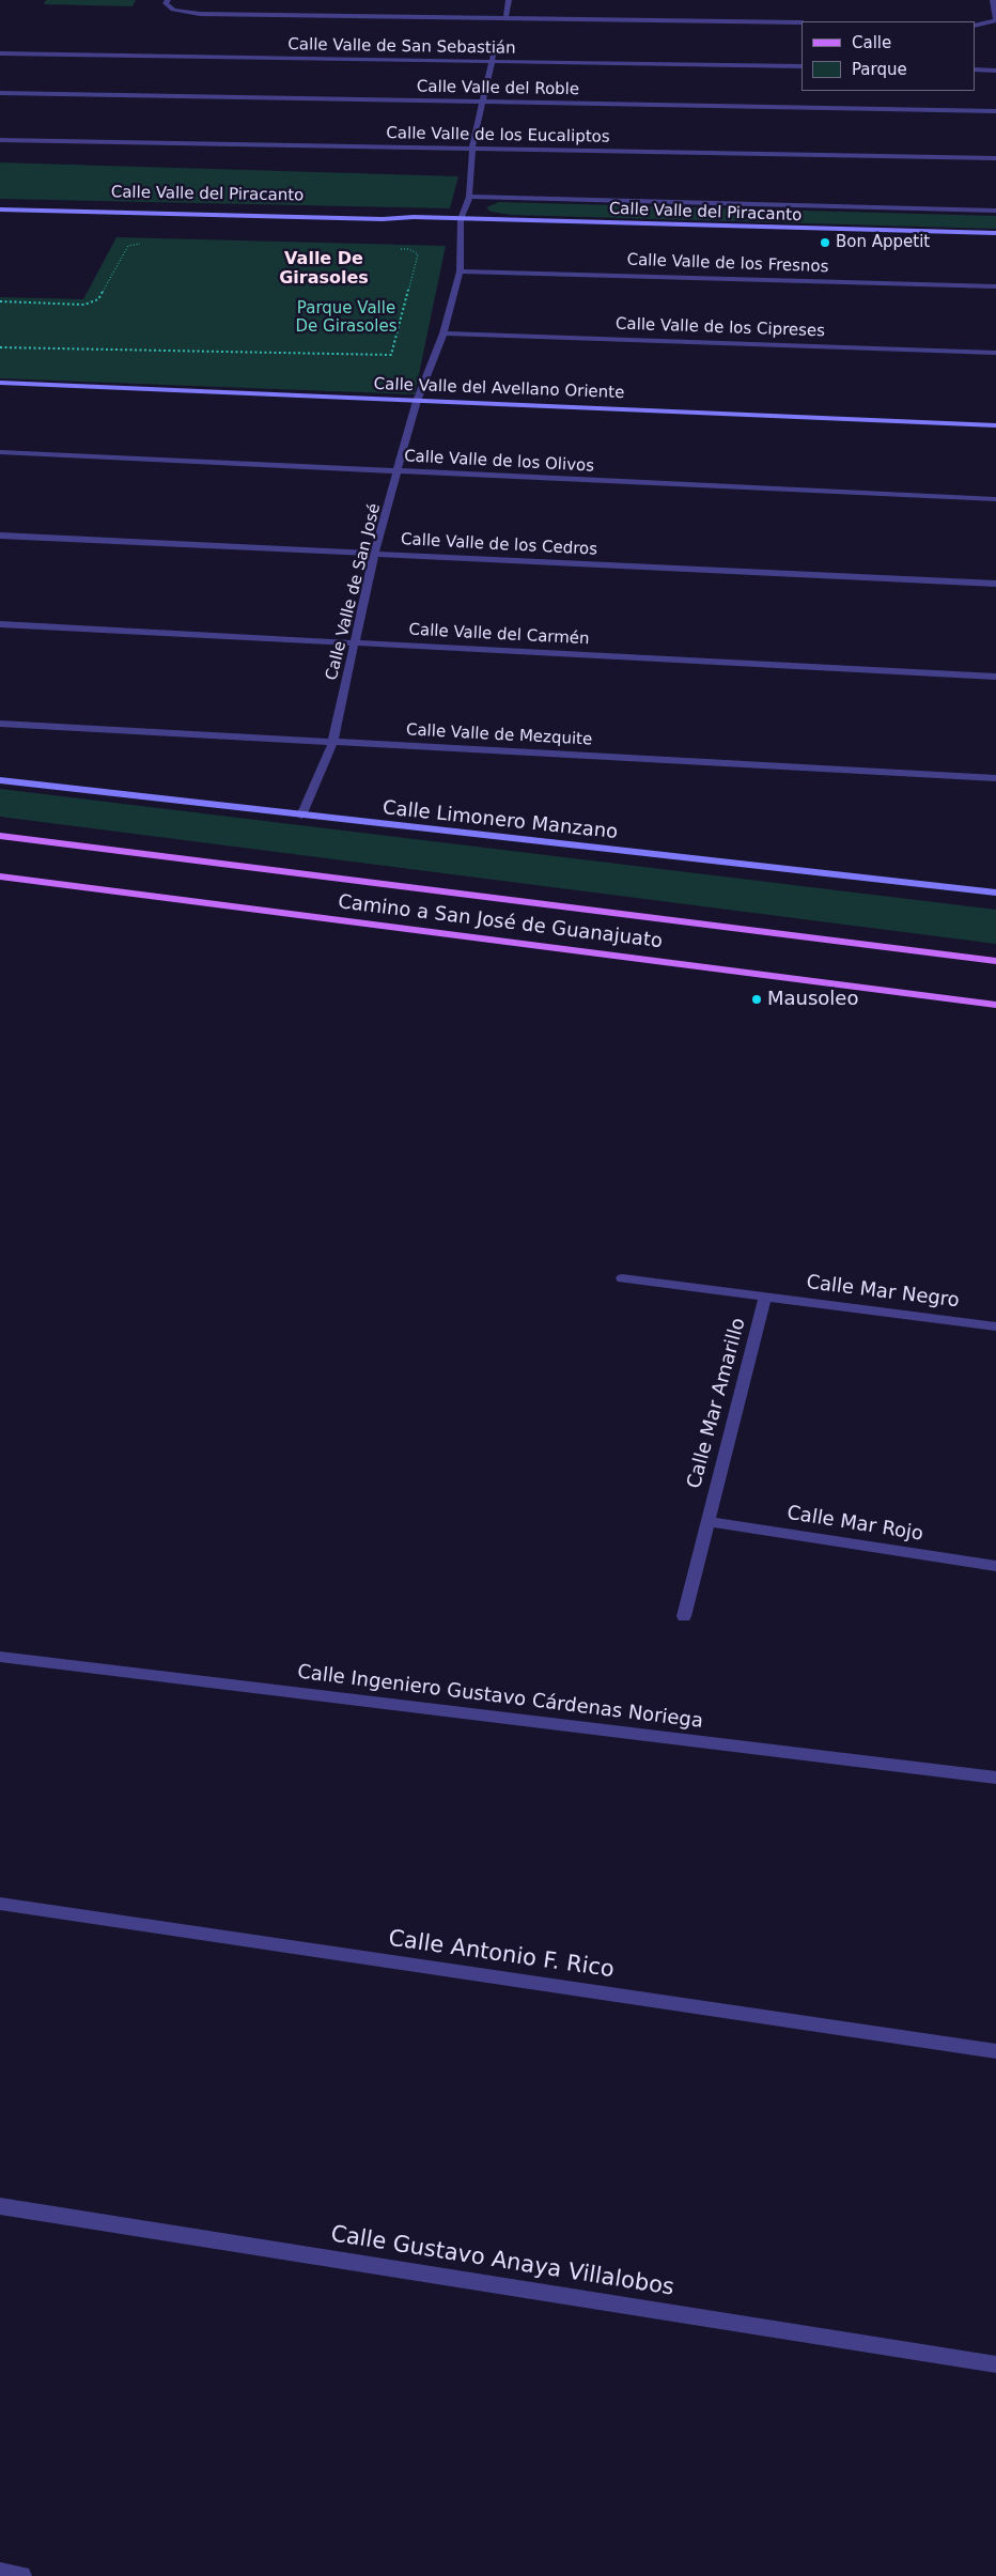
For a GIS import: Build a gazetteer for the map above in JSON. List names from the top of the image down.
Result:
{
  "streets": {
    "main road": ["Camino a San José de Guanajuato"],
    "street": [
      "Calle Valle de San Sebastián",
      "Calle Valle del Roble",
      "Calle Valle de los Eucaliptos",
      "Calle Valle del Piracanto",
      "Calle Valle de los Fresnos",
      "Calle Valle de los Cipreses",
      "Calle Valle del Avellano Oriente",
      "Calle Valle de los Olivos",
      "Calle Valle de los Cedros",
      "Calle Valle de San José",
      "Calle Valle del Carmén",
      "Calle Valle de Mezquite",
      "Calle Limonero Manzano",
      "Calle Mar Negro",
      "Calle Mar Amarillo",
      "Calle Mar Rojo",
      "Calle Ingeniero Gustavo Cárdenas Noriega",
      "Calle Antonio F. Rico",
      "Calle Gustavo Anaya Villalobos"
    ]
  },
  "crossings": [
    ["Calle Valle de San Sebastián", "Calle Valle de San José"],
    ["Calle Valle del Roble", "Calle Valle de San José"],
    ["Calle Valle de los Eucaliptos", "Calle Valle de San José"],
    ["Calle Valle del Piracanto", "Calle Valle de San José"],
    ["Calle Valle de los Fresnos", "Calle Valle de San José"],
    ["Calle Valle de los Cipreses", "Calle Valle de San José"],
    ["Calle Valle del Avellano Oriente", "Calle Valle de San José"],
    ["Calle Valle de los Olivos", "Calle Valle de San José"],
    ["Calle Valle de los Cedros", "Calle Valle de San José"],
    ["Calle Valle de San José", "Calle Valle del Carmén"],
    ["Calle Valle de San José", "Calle Valle de Mezquite"],
    ["Calle Valle de San José", "Calle Limonero Manzano"],
    ["Calle Mar Negro", "Calle Mar Amarillo"],
    ["Calle Mar Amarillo", "Calle Mar Rojo"]
  ],
  "districts": ["Valle De Girasoles"],
  "parks": ["Parque Valle De Girasoles"],
  "places": ["Bon Appetit", "Mausoleo"],
  "legend": ["Calle", "Parque"]
}
